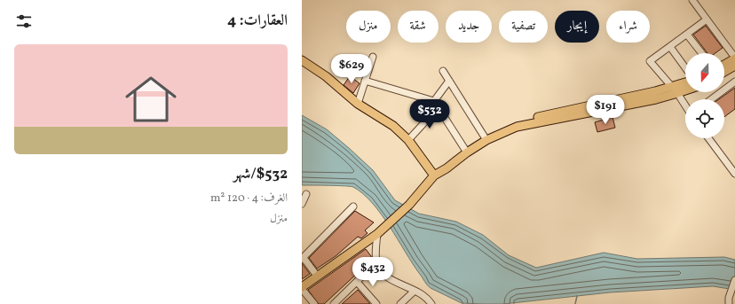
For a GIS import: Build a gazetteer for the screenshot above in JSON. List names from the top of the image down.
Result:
{
  "north": "bottom",
  "page": {
    "heading": "العقارات: 4",
    "chip": [
      "شراء",
      "إيجار",
      "تصفية",
      "جديد",
      "شقة",
      "منزل"
    ],
    "list": [
      {
        "name": "$532/شهر",
        "note": "الغرف: 4 · 120 m² · منزل"
      }
    ],
    "price": [
      "$629",
      "$191",
      "$532",
      "$432"
    ]
  }
}
